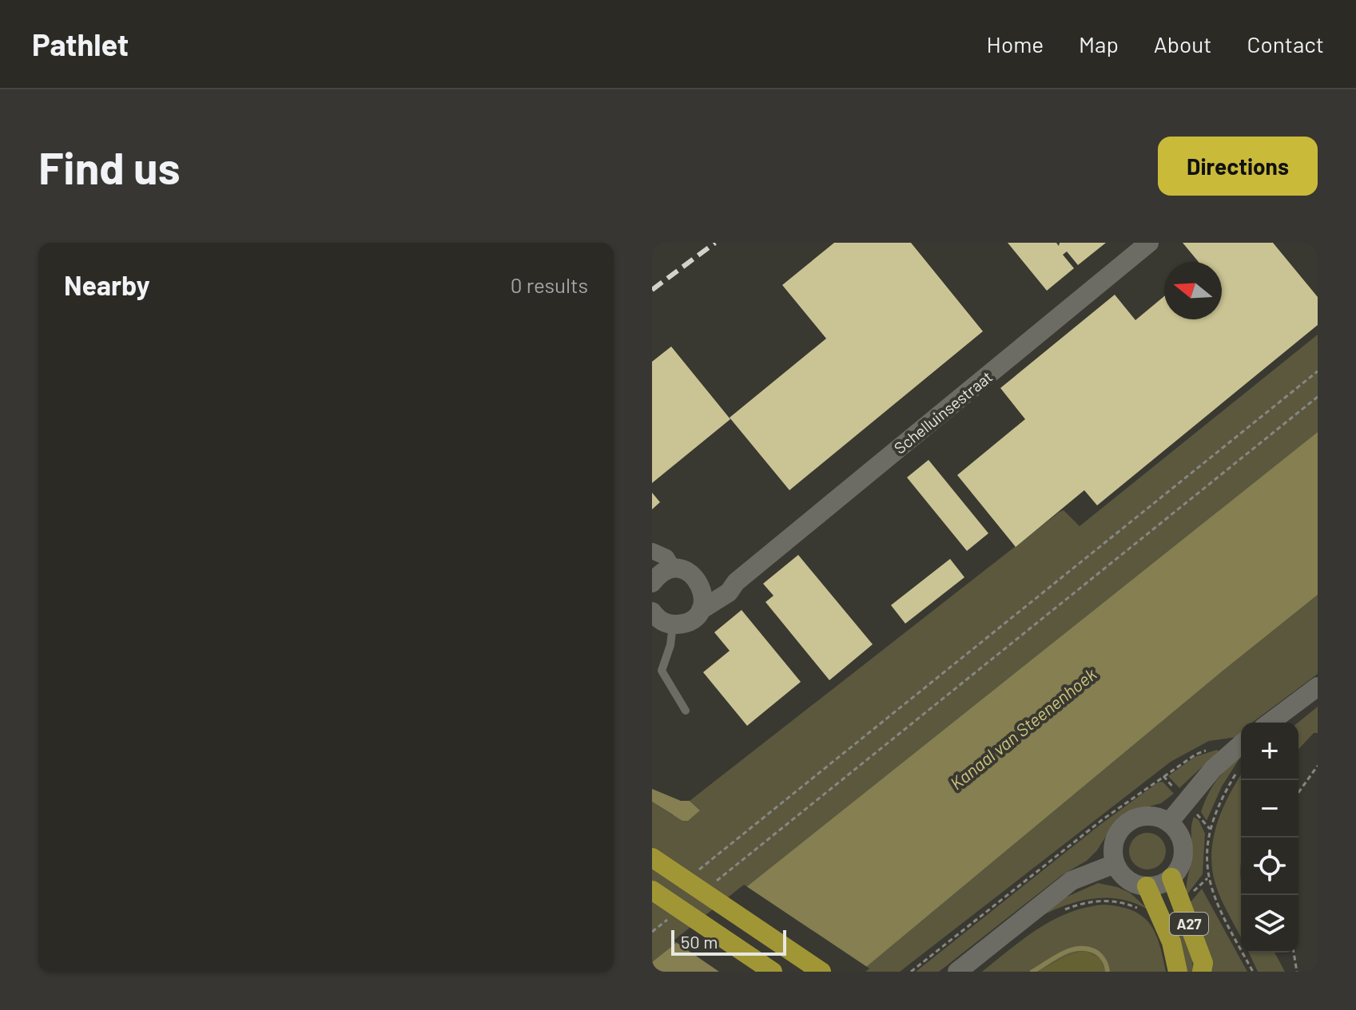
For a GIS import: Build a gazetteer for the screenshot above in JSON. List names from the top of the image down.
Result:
{
  "streets": {
    "highway": ["A27"],
    "street": ["Schelluinsestraat"]
  },
  "water": ["Kanaal van Steenenhoek"],
  "scale_bar": "50 m",
  "north": "left",
  "page": {
    "header": "Pathlet",
    "nav": [
      "Home",
      "Map",
      "About",
      "Contact"
    ],
    "buttons": "Directions",
    "title": "Find us",
    "heading": ["Nearby", "0 results"],
    "map_buttons": ["+", "−"],
    "scale": "50 m"
  }
}
